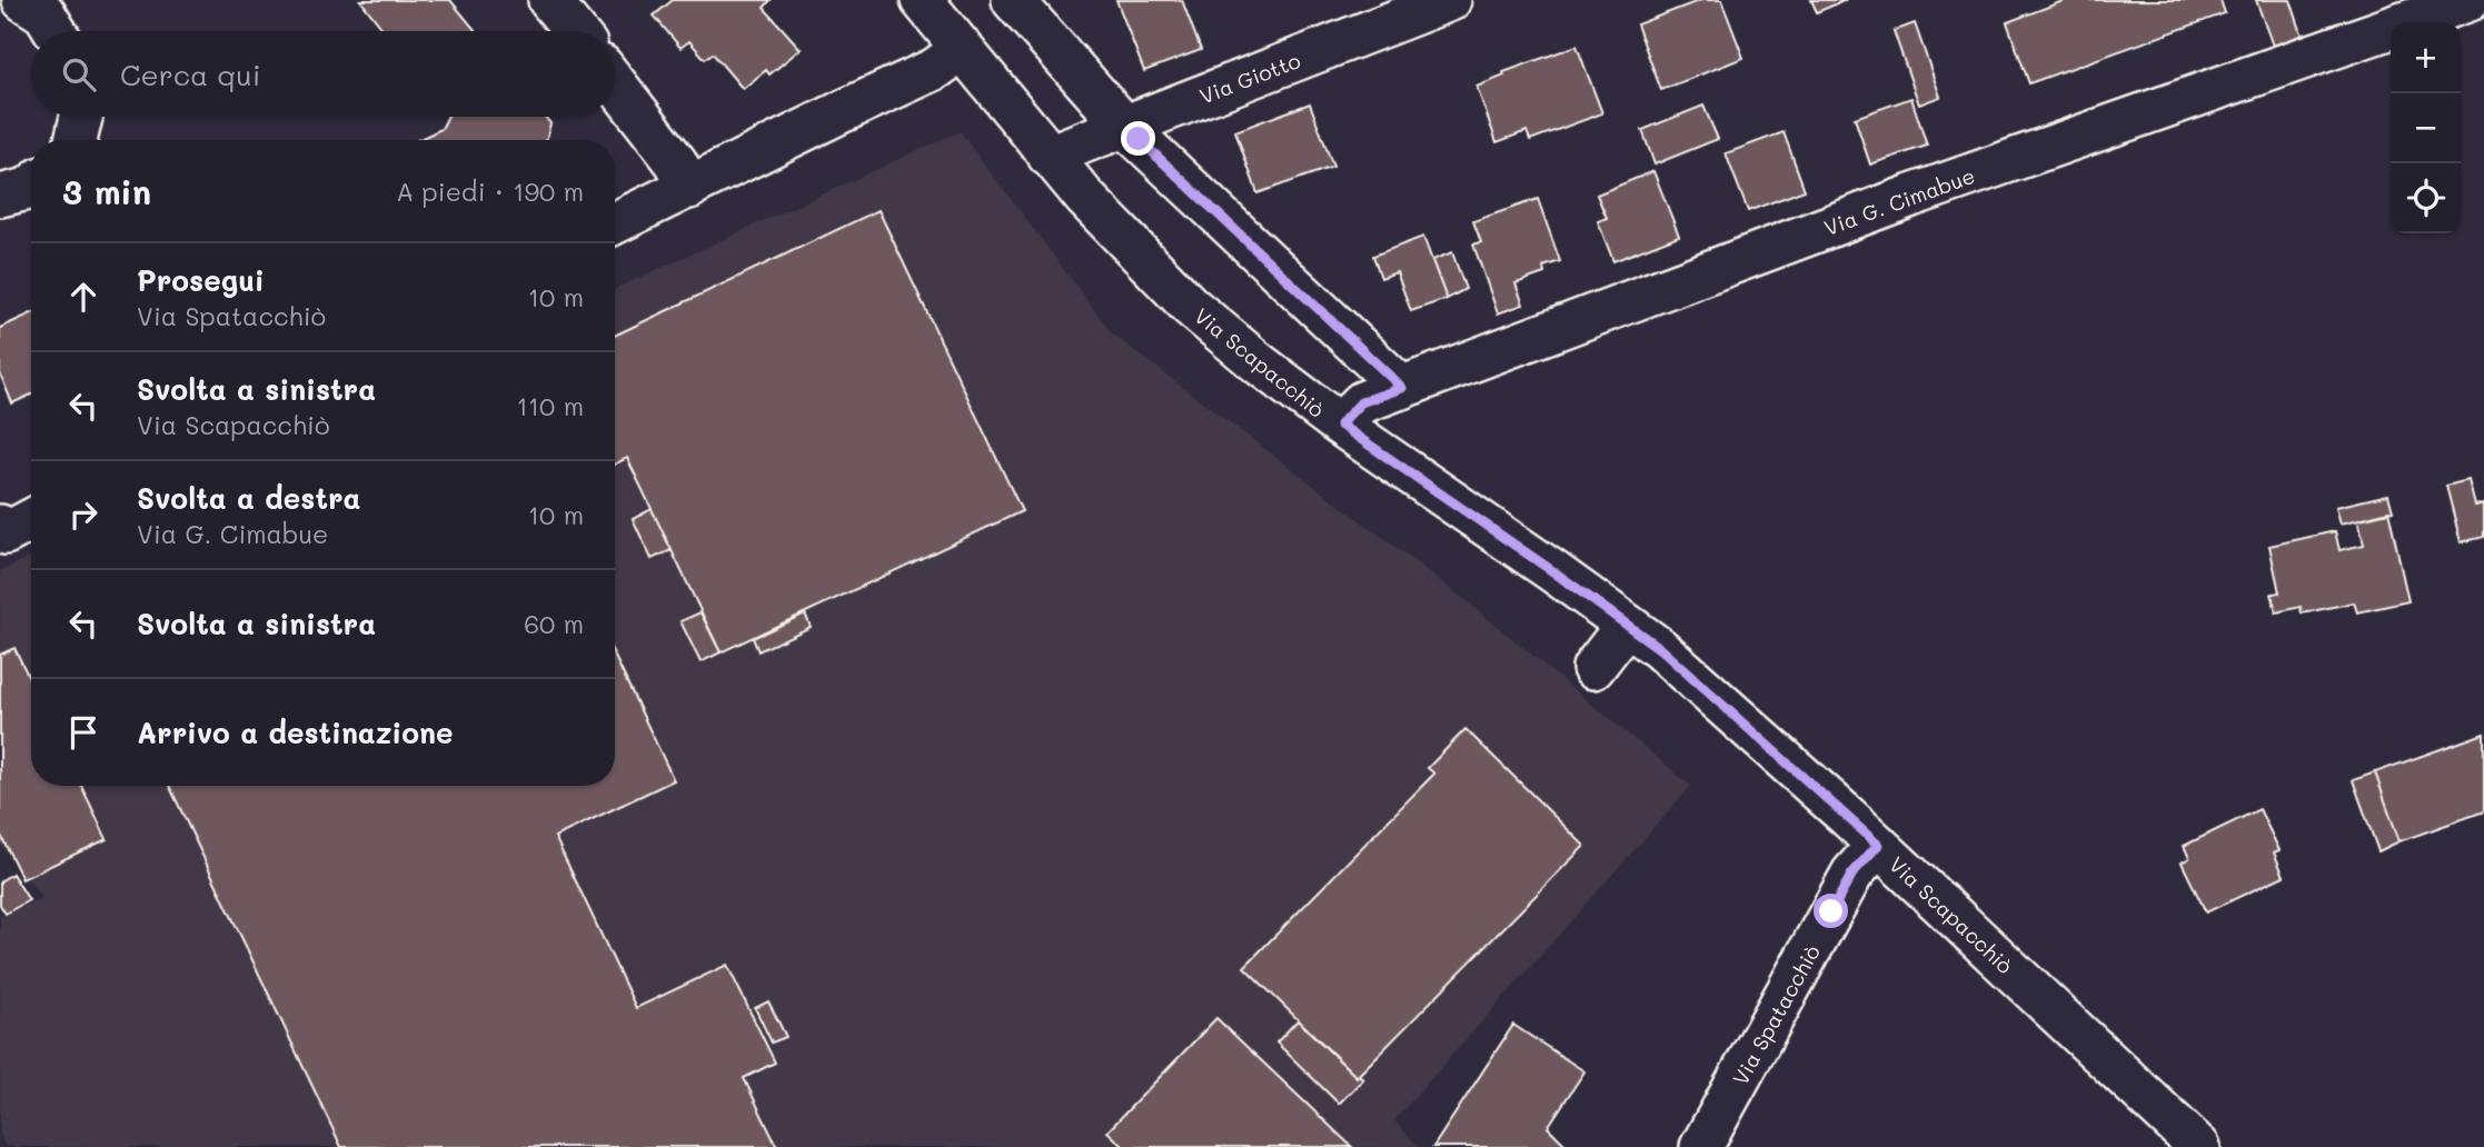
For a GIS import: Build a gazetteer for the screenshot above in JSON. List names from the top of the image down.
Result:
{
  "streets": {
    "street": [
      "Via Giotto",
      "Via G. Cimabue",
      "Via Scapacchiò",
      "Via Spatacchiò"
    ]
  },
  "crossings": [
    ["Via Giotto", "Via Scapacchiò"],
    ["Via G. Cimabue", "Via Scapacchiò"],
    ["Via Scapacchiò", "Via Spatacchiò"]
  ],
  "page": {
    "map_buttons": ["+", "−"],
    "search": "Cerca qui",
    "heading": ["3 min", "A piedi · 190 m"],
    "list": [
      ["Prosegui", "Via Spatacchiò", "10 m"],
      ["Svolta a sinistra", "Via Scapacchiò", "110 m"],
      ["Svolta a destra", "Via G. Cimabue", "10 m"],
      ["Svolta a sinistra", "60 m"],
      "Arrivo a destinazione"
    ]
  }
}
